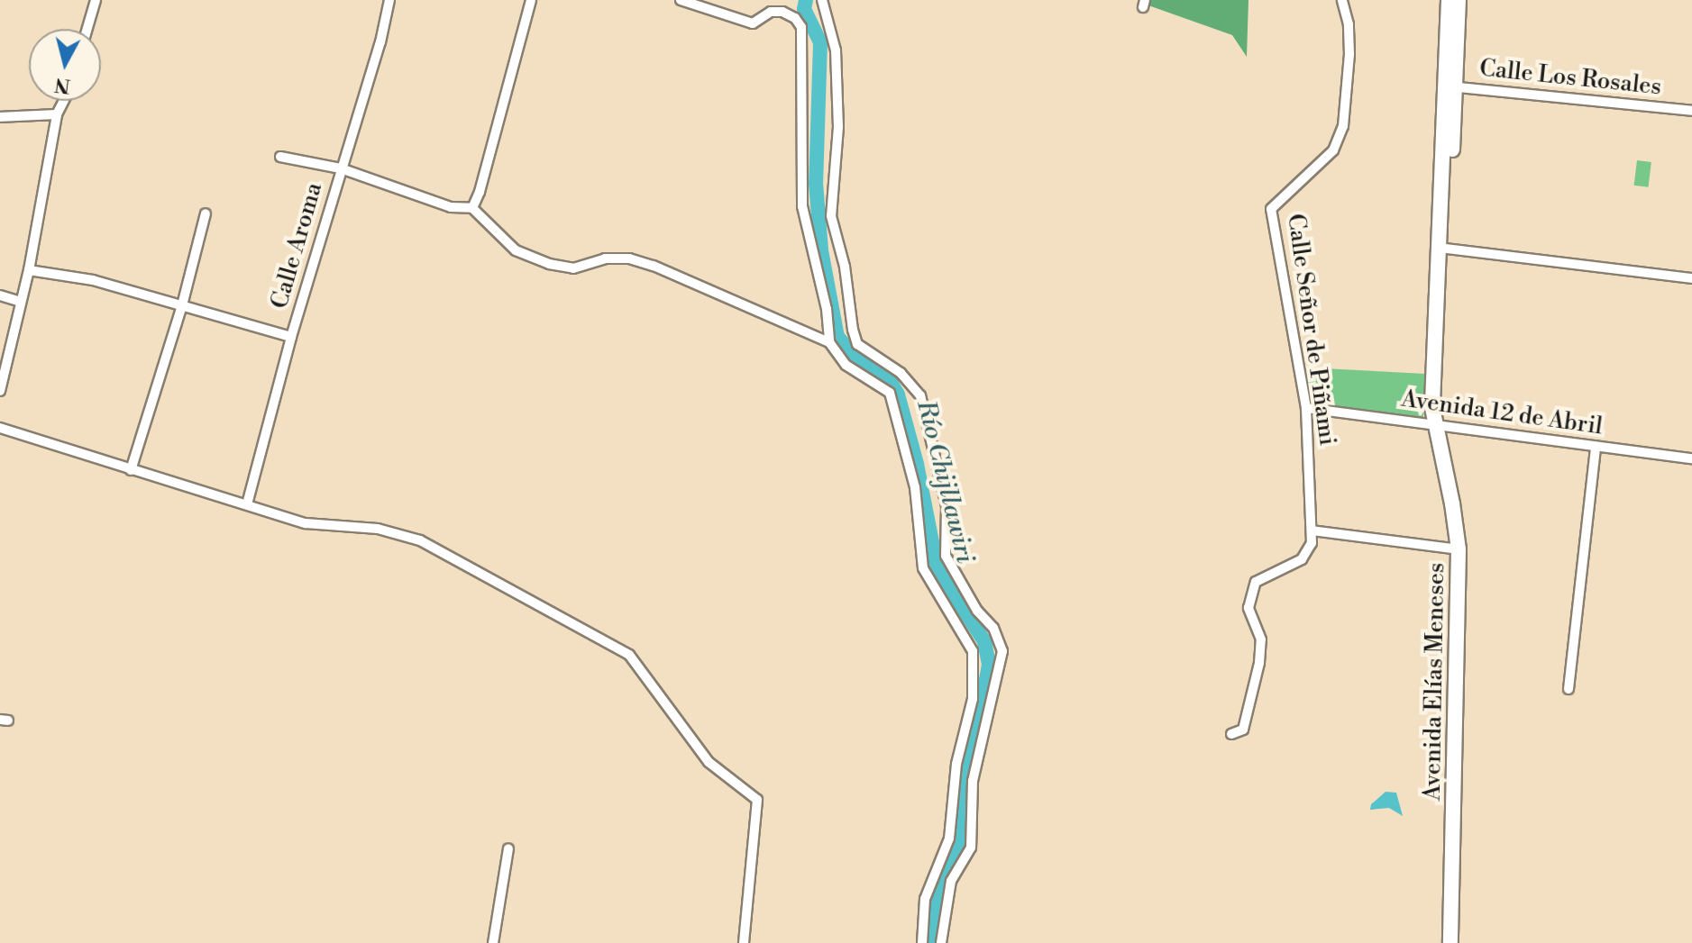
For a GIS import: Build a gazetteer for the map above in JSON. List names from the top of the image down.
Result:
{
  "streets": {
    "main road": ["Avenida Elías Meneses"],
    "street": [
      "Calle Los Rosales",
      "Calle Aroma",
      "Calle Señor de Piñami",
      "Avenida 12 de Abril"
    ]
  },
  "crossings": [
    ["Calle Los Rosales", "Avenida Elías Meneses"],
    ["Calle Señor de Piñami", "Avenida 12 de Abril"],
    ["Avenida 12 de Abril", "Avenida Elías Meneses"]
  ],
  "water": ["Río Chijllawiri"],
  "north": "bottom"
}
